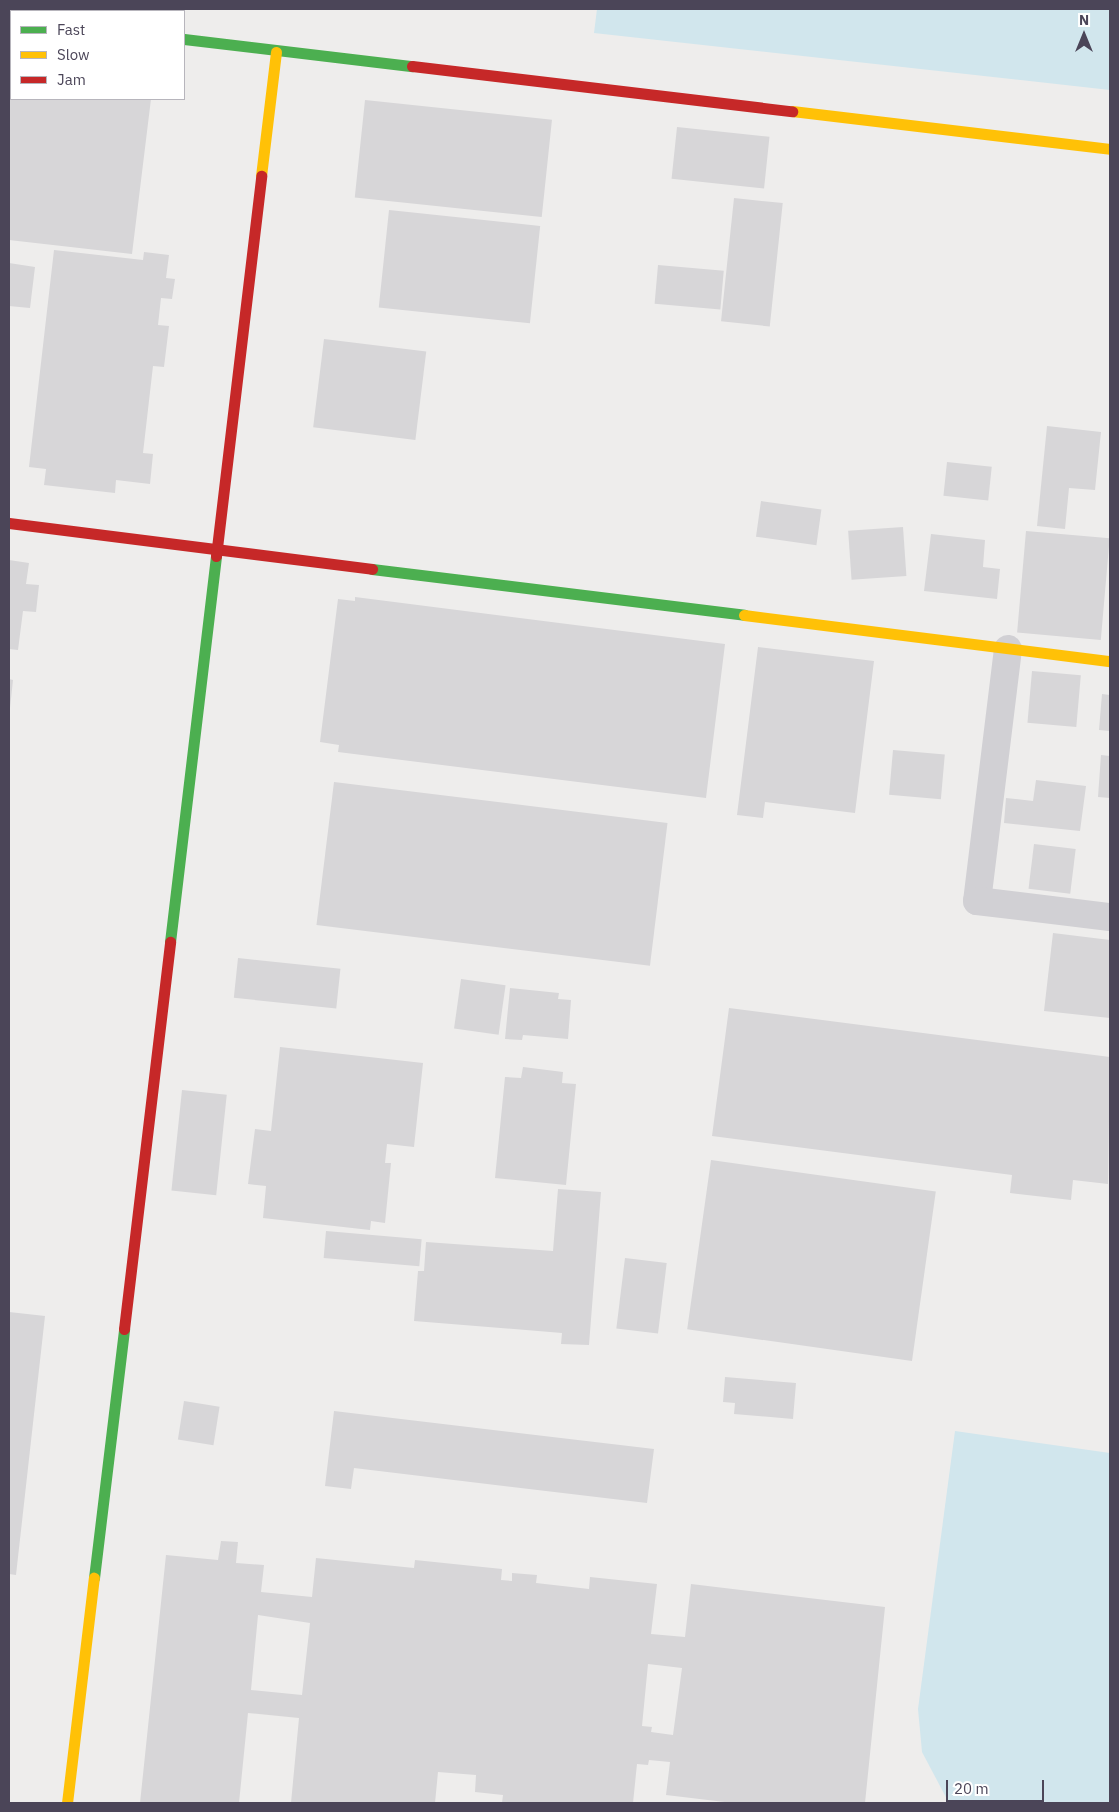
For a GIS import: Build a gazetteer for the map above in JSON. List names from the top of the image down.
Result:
{
  "legend": ["Fast", "Slow", "Jam"],
  "scale_bar": "20 m",
  "north": "top"
}
